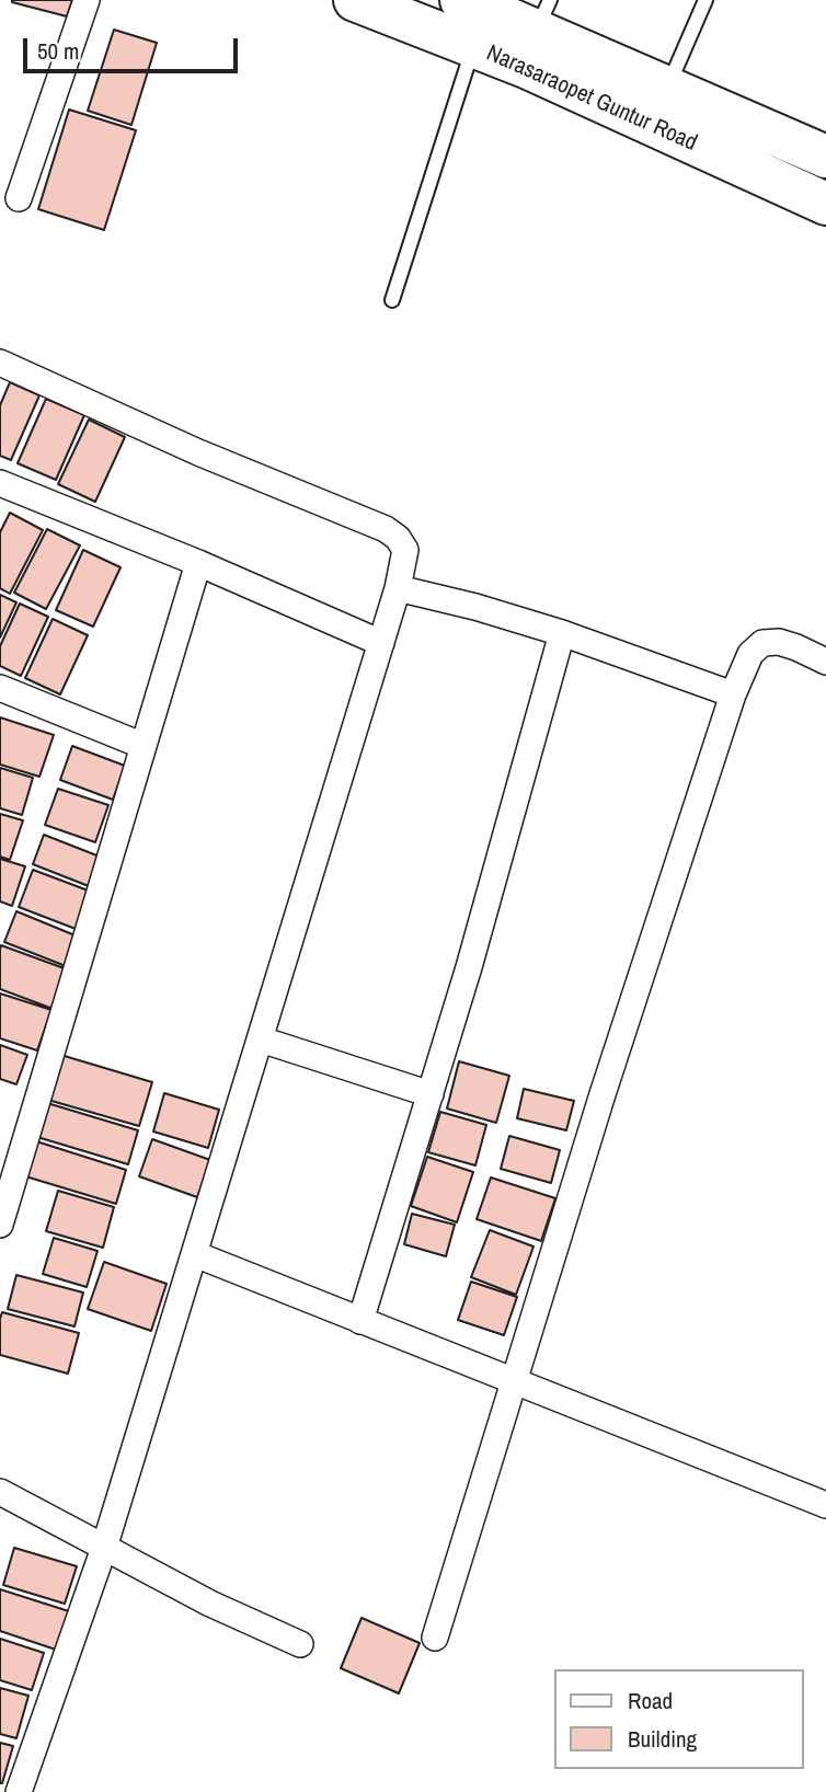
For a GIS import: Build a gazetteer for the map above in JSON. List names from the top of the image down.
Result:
{
  "streets": {
    "highway": ["Narasaraopet Guntur Road"]
  },
  "legend": ["Road", "Building"],
  "scale_bar": "50 m"
}
